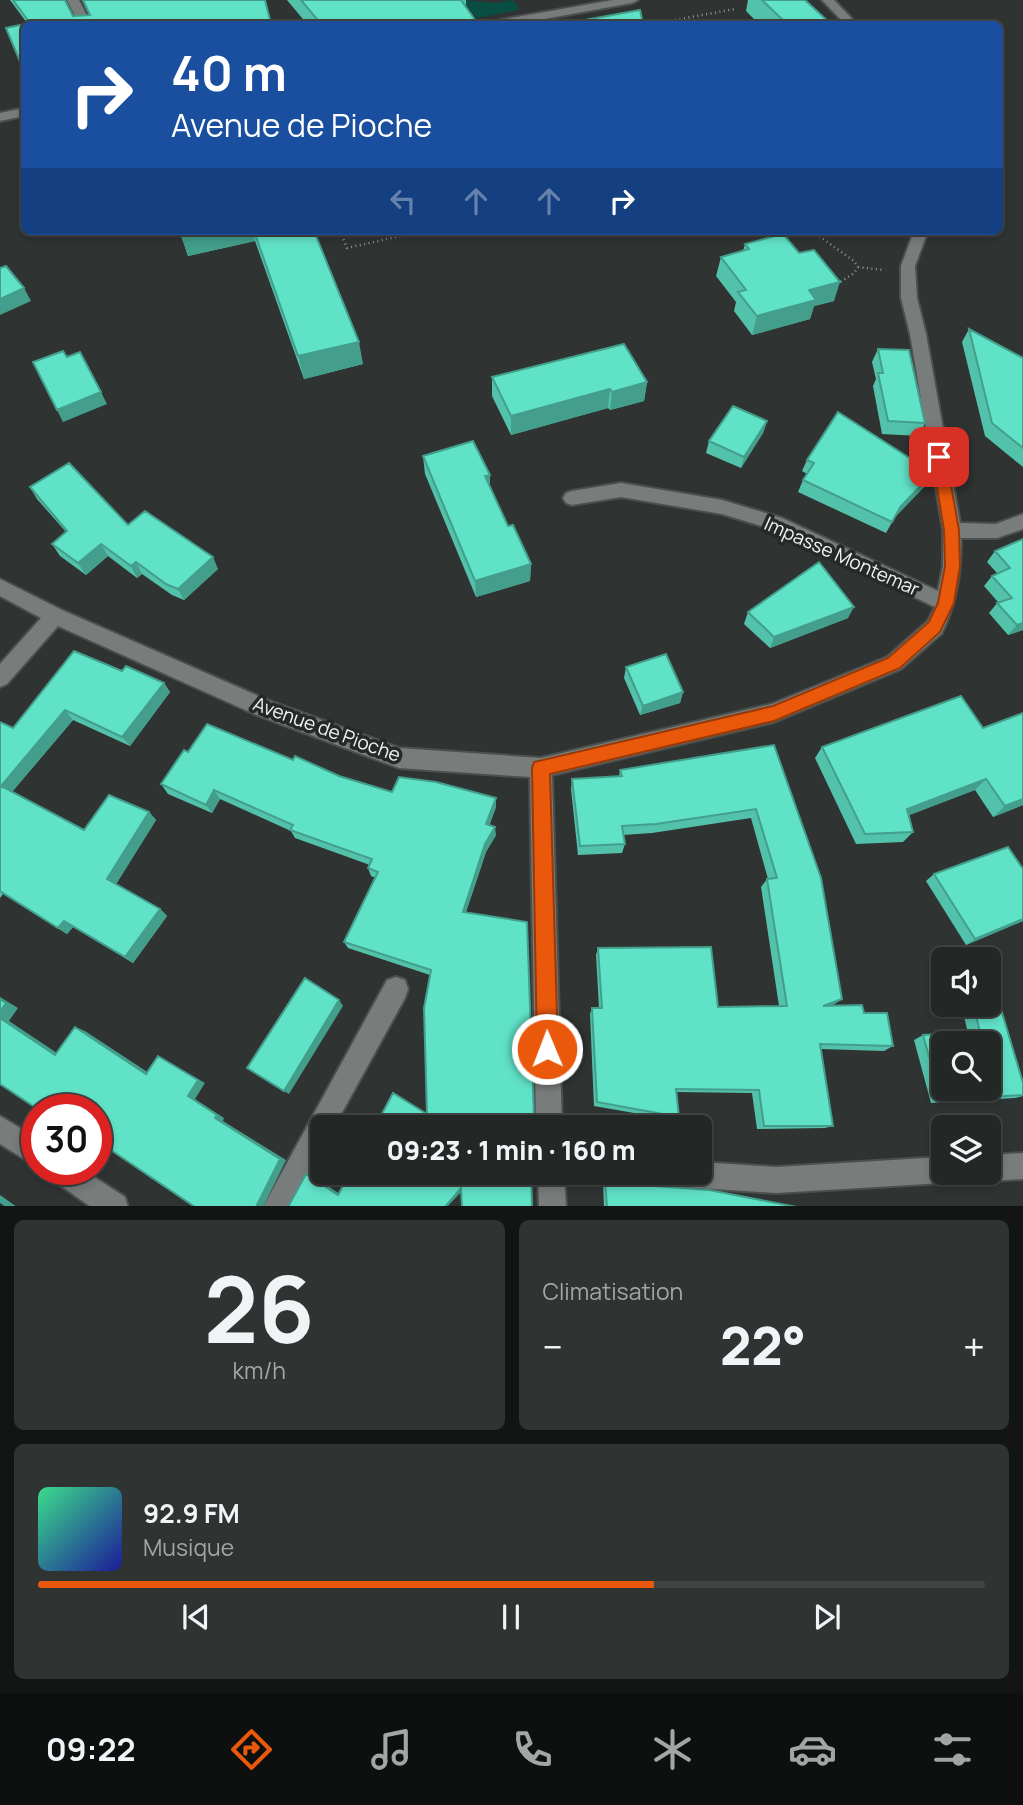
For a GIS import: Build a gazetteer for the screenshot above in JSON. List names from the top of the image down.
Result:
{
  "streets": {
    "street": ["Impasse Montemar", "Avenue de Pioche"]
  },
  "crossings": [
    ["Impasse Montemar", "Avenue de Pioche"]
  ],
  "page": {
    "turn": ["40 m", "Avenue de Pioche"],
    "limit": "30",
    "trip": "09:23 · 1 min · 160 m",
    "tile": [
      ["26", "km/h"],
      "Climatisation"
    ],
    "heat": ["−", "22°", "+"],
    "song": ["92.9 FM", "Musique"],
    "tabs": "09:22"
  }
}
